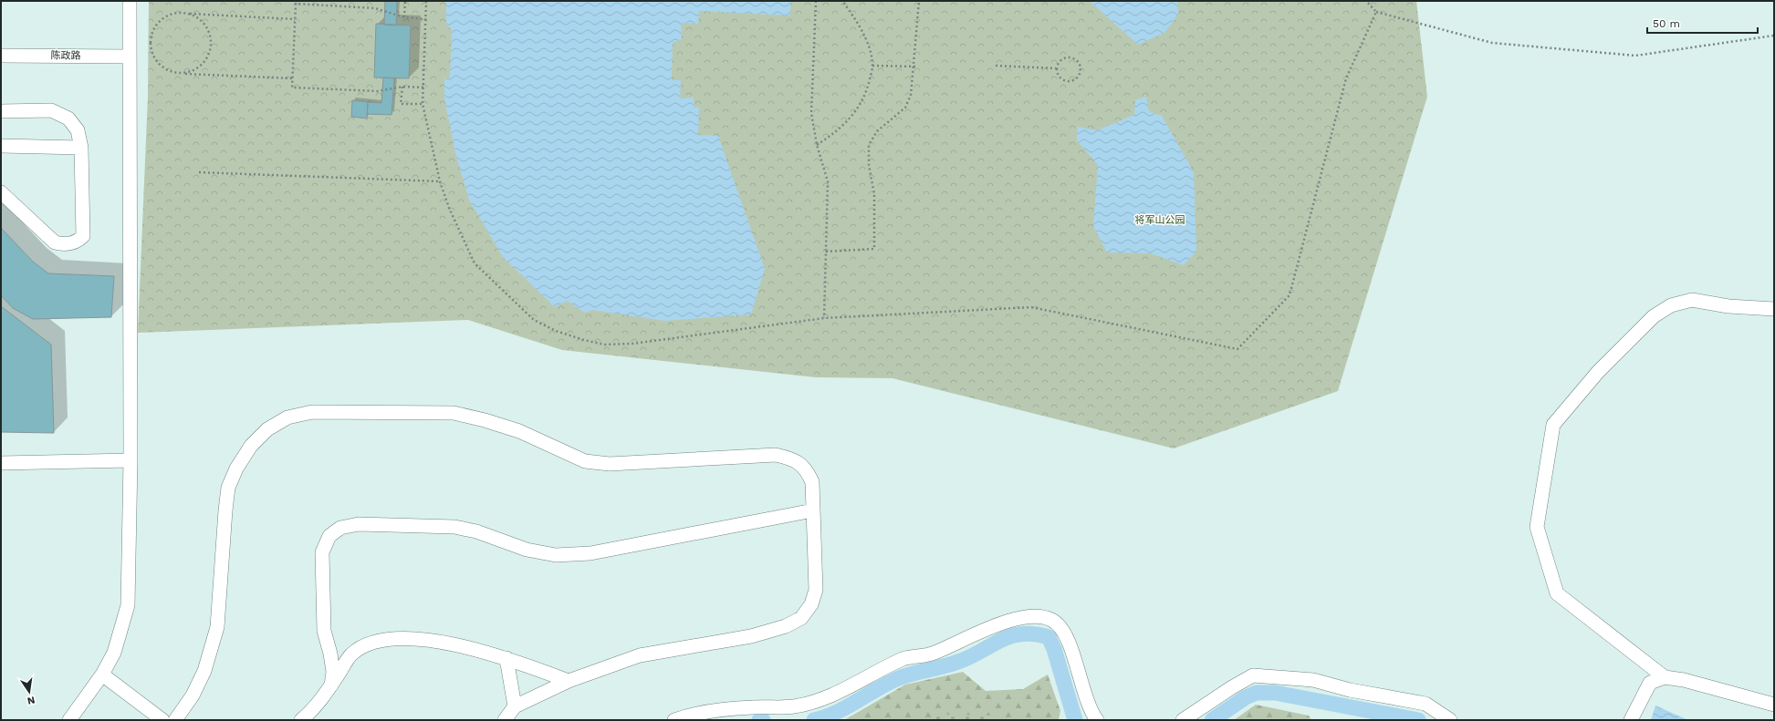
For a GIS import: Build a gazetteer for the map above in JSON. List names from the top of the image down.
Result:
{
  "streets": {
    "street": ["陈政路"]
  },
  "parks": ["将军山公园"],
  "scale_bar": "50 m",
  "north": "bottom"
}
